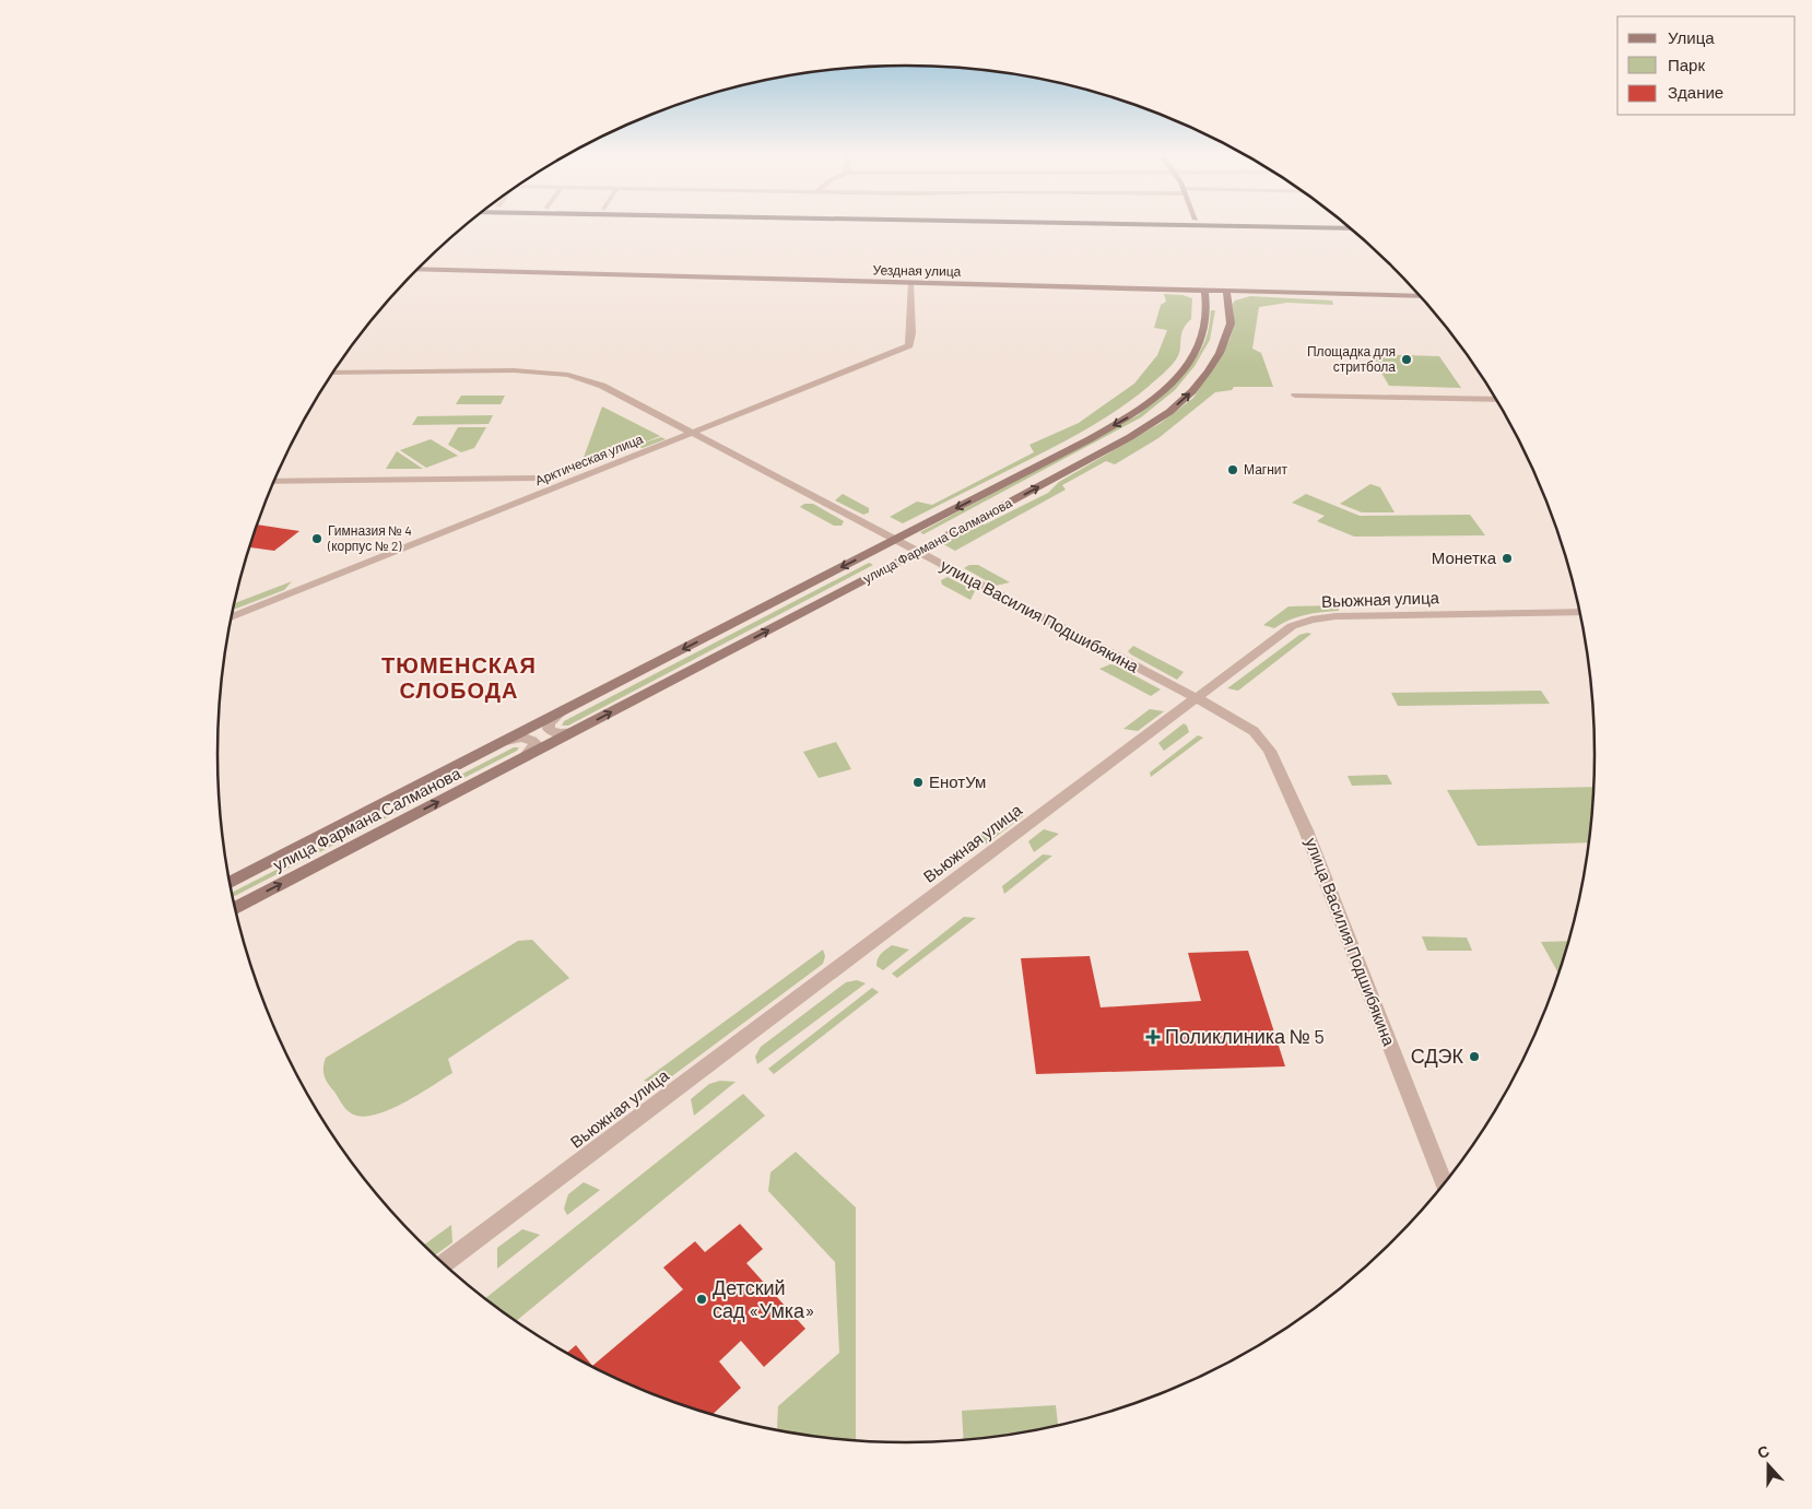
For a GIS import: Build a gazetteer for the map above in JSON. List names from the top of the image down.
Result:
{
  "streets": {
    "street": [
      "Уездная улица",
      "Арктическая улица",
      "улица Фармана Салманова",
      "Вьюжная улица",
      "улица Василия Подшибякина"
    ]
  },
  "crossings": [
    ["Уездная улица", "Арктическая улица"],
    ["Уездная улица", "улица Фармана Салманова"],
    ["Арктическая улица", "улица Василия Подшибякина"],
    ["улица Фармана Салманова", "улица Василия Подшибякина"],
    ["Вьюжная улица", "улица Василия Подшибякина"]
  ],
  "districts": ["ТЮМЕНСКАЯ СЛОБОДА"],
  "places": {
    "other": [
      "Площадка для стритбола",
      "Магнит",
      "Гимназия № 4 (корпус № 2)",
      "Монетка",
      "ЕнотУм",
      "СДЭК",
      "Детский сад «Умка»"
    ],
    "health": ["Поликлиника № 5"]
  },
  "legend": ["Улица", "Парк", "Здание"],
  "north": "top"
}
